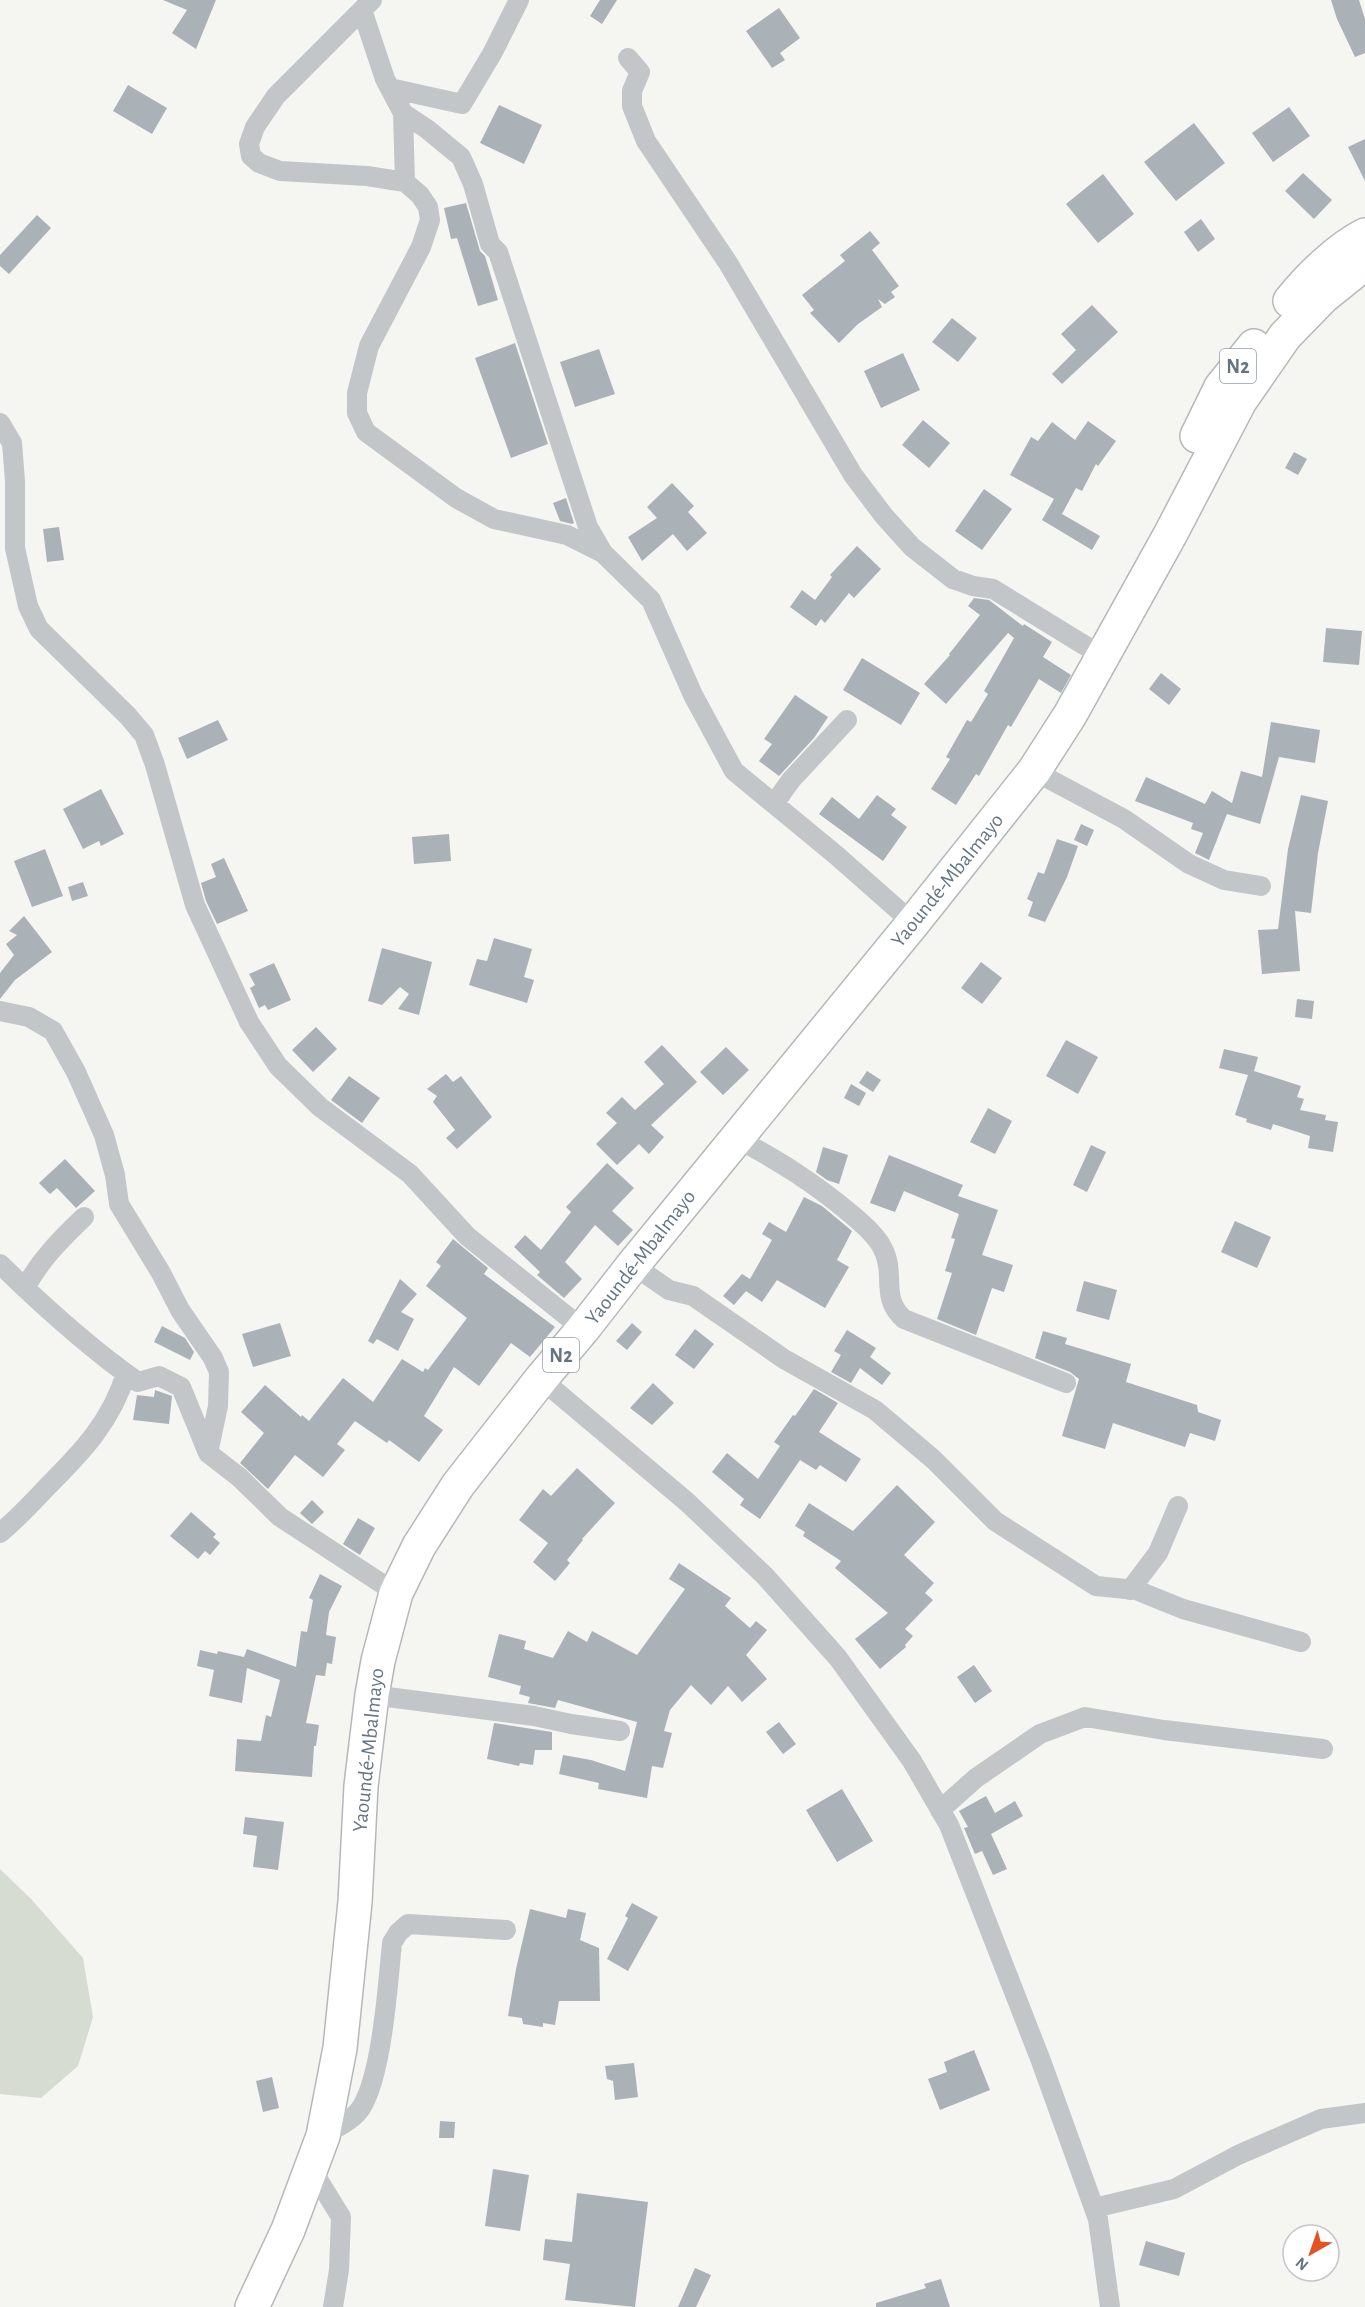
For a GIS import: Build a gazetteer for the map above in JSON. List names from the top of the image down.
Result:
{
  "streets": {
    "highway": ["N2", "Yaoundé-Mbalmayo"]
  },
  "north": "bottom left"
}
